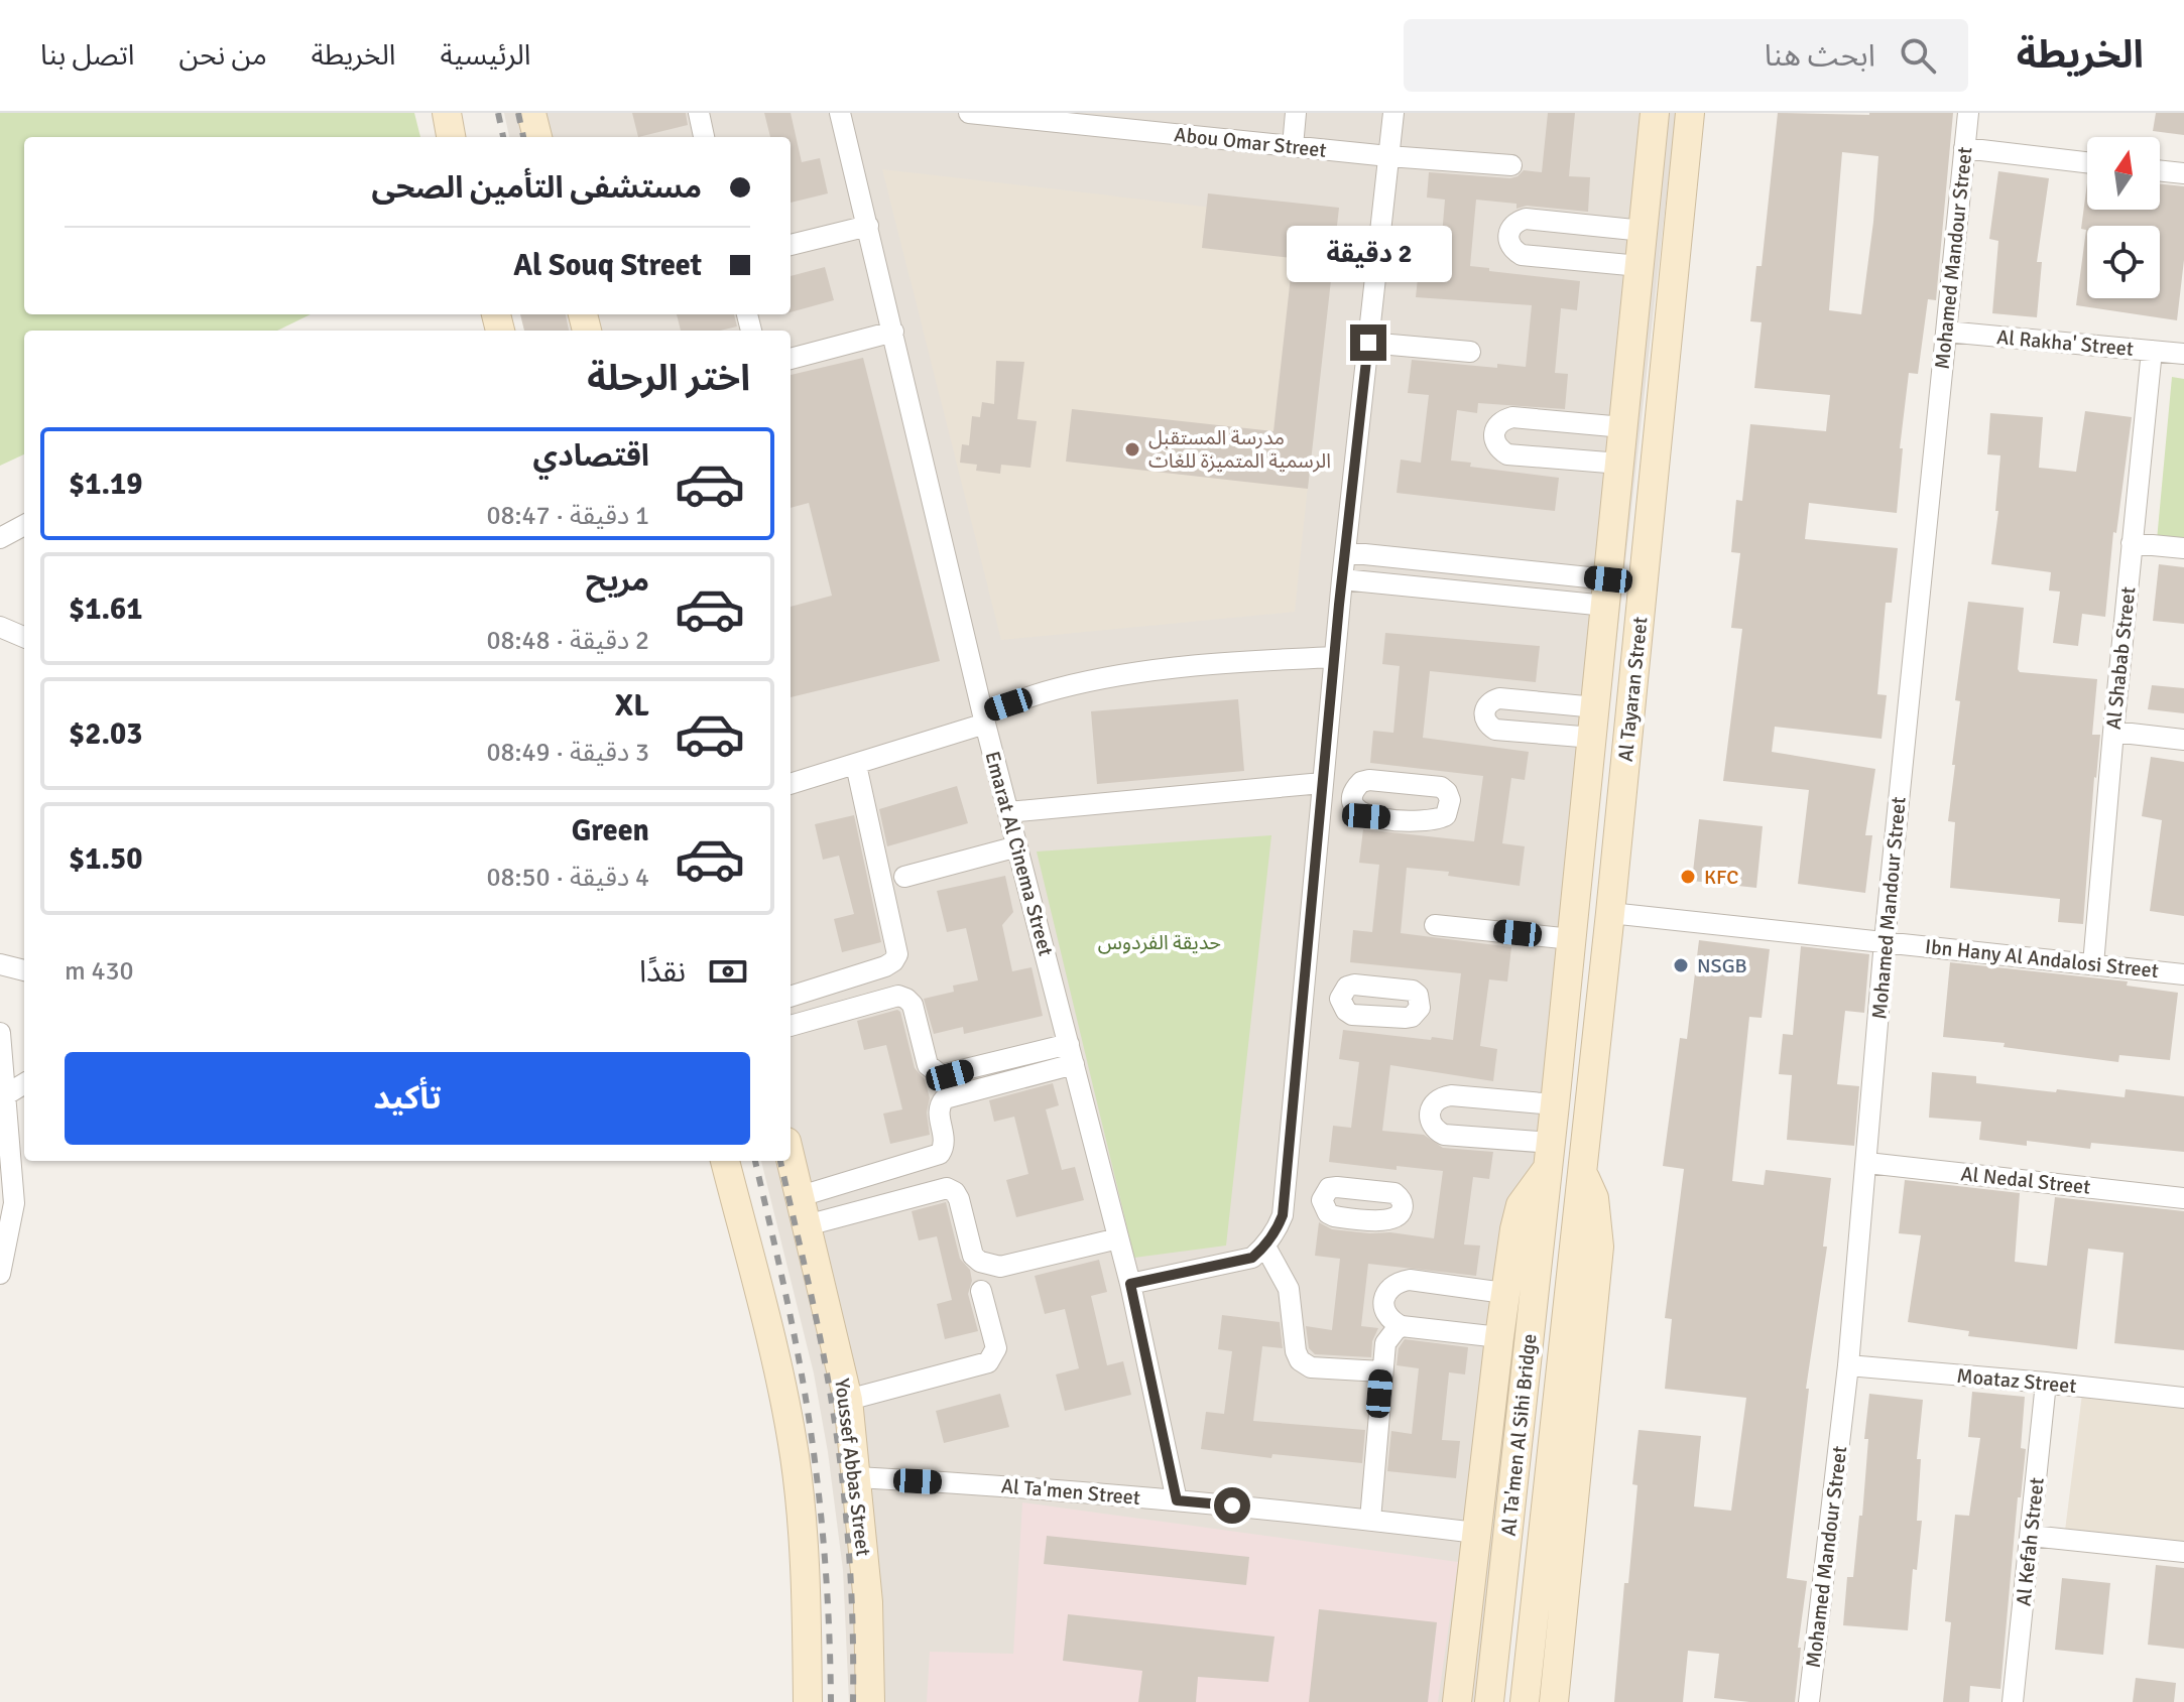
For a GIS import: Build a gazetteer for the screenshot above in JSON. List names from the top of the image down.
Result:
{
  "streets": {
    "main road": ["Al Tayaran Street", "Al Ta'men Al Sihi Bridge", "Youssef Abbas Street"],
    "street": [
      "Abou Omar Street",
      "Mohamed Mandour Street",
      "Al Rakha' Street",
      "Al Shabab Street",
      "Emarat Al Cinema Street",
      "Ibn Hany Al Andalosi Street",
      "Al Nedal Street",
      "Moataz Street",
      "Al Ta'men Street",
      "Al Kefah Street"
    ]
  },
  "crossings": [
    ["Mohamed Mandour Street", "Al Rakha' Street"],
    ["Mohamed Mandour Street", "Ibn Hany Al Andalosi Street"],
    ["Mohamed Mandour Street", "Al Nedal Street"],
    ["Mohamed Mandour Street", "Moataz Street"],
    ["Al Rakha' Street", "Al Shabab Street"],
    ["Al Shabab Street", "Ibn Hany Al Andalosi Street"],
    ["Al Tayaran Street", "Ibn Hany Al Andalosi Street"],
    ["Al Tayaran Street", "Al Ta'men Al Sihi Bridge"],
    ["Emarat Al Cinema Street", "Al Ta'men Street"],
    ["Moataz Street", "Al Kefah Street"],
    ["Youssef Abbas Street", "Al Ta'men Street"]
  ],
  "parks": ["حديقة الفردوس"],
  "places": ["مدرسة المستقبل الرسمية المتميزة للغات", "KFC", "NSGB"],
  "north": "top",
  "page": {
    "header": "الخريطة",
    "search": "ابحث هنا",
    "nav": [
      "الرئيسية",
      "الخريطة",
      "من نحن",
      "اتصل بنا"
    ],
    "banner": ["مستشفى التأمين الصحى", "Al Souq Street"],
    "bubble": "2 دقيقة",
    "heading": "اختر الرحلة",
    "list": [
      {
        "name": "اقتصادي",
        "note": "1 دقيقة · 08:47",
        "value": "$1.19"
      },
      {
        "name": "مريح",
        "note": "2 دقيقة · 08:48",
        "value": "$1.61"
      },
      {
        "name": "XL",
        "note": "3 دقيقة · 08:49",
        "value": "$2.03"
      },
      {
        "name": "Green",
        "note": "4 دقيقة · 08:50",
        "value": "$1.50"
      }
    ],
    "pay": ["نقدًا", "430 m"],
    "buttons": "تأكيد"
  }
}
